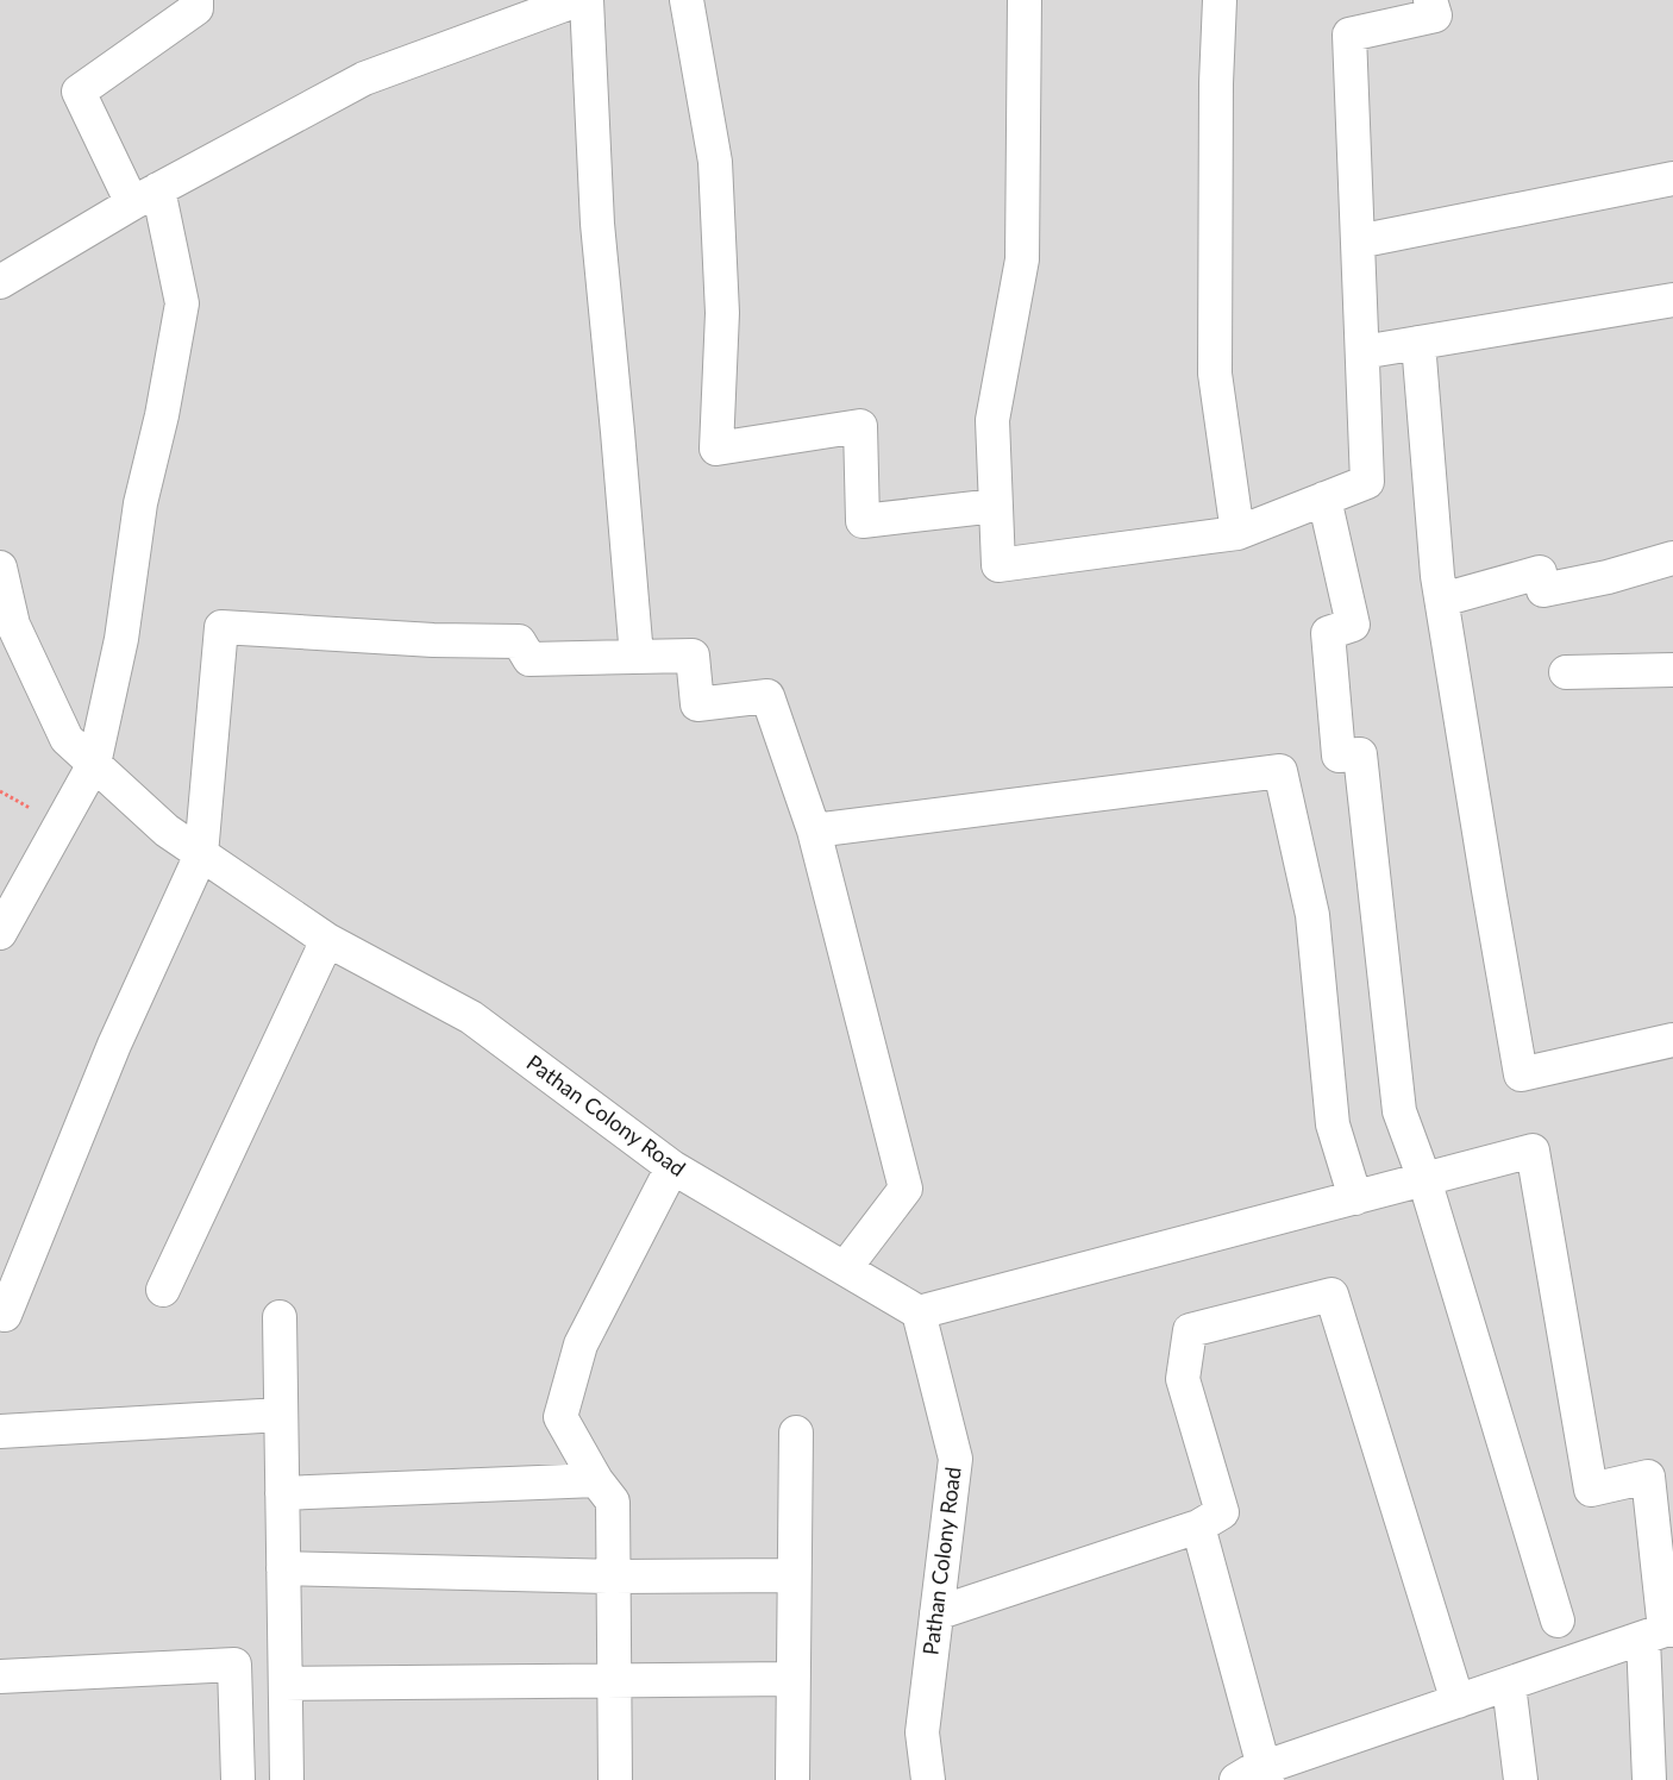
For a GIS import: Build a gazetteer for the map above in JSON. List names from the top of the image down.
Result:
{
  "streets": {
    "street": ["Pathan Colony Road"]
  }
}
